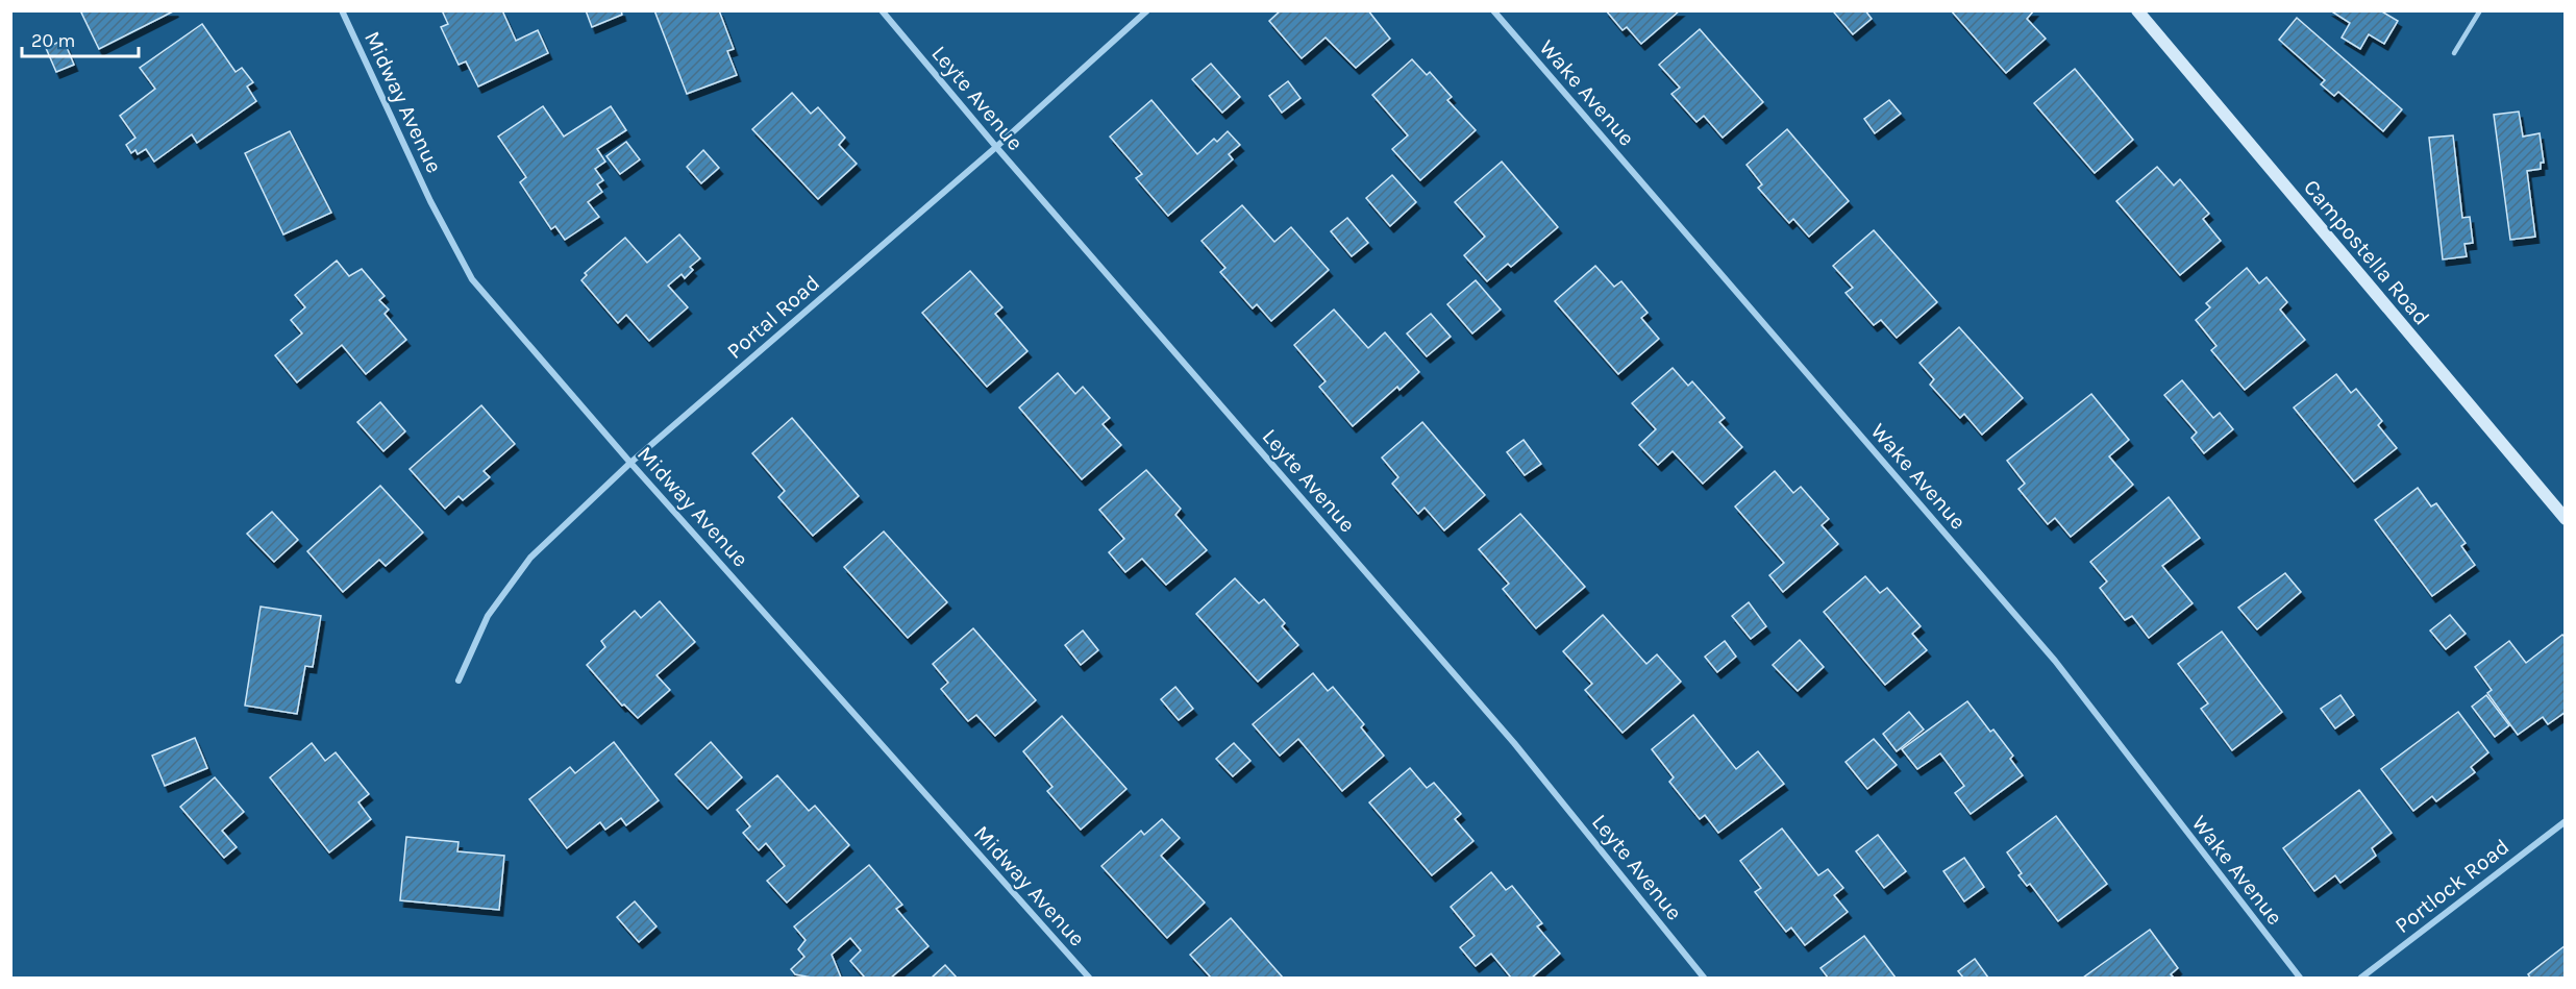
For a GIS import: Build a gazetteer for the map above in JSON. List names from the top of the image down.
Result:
{
  "streets": {
    "main road": ["Campostella Road"],
    "street": [
      "Wake Avenue",
      "Leyte Avenue",
      "Midway Avenue",
      "Portal Road",
      "Portlock Road"
    ]
  },
  "crossings": [
    ["Leyte Avenue", "Portal Road"],
    ["Midway Avenue", "Portal Road"]
  ],
  "scale_bar": "20 m"
}
